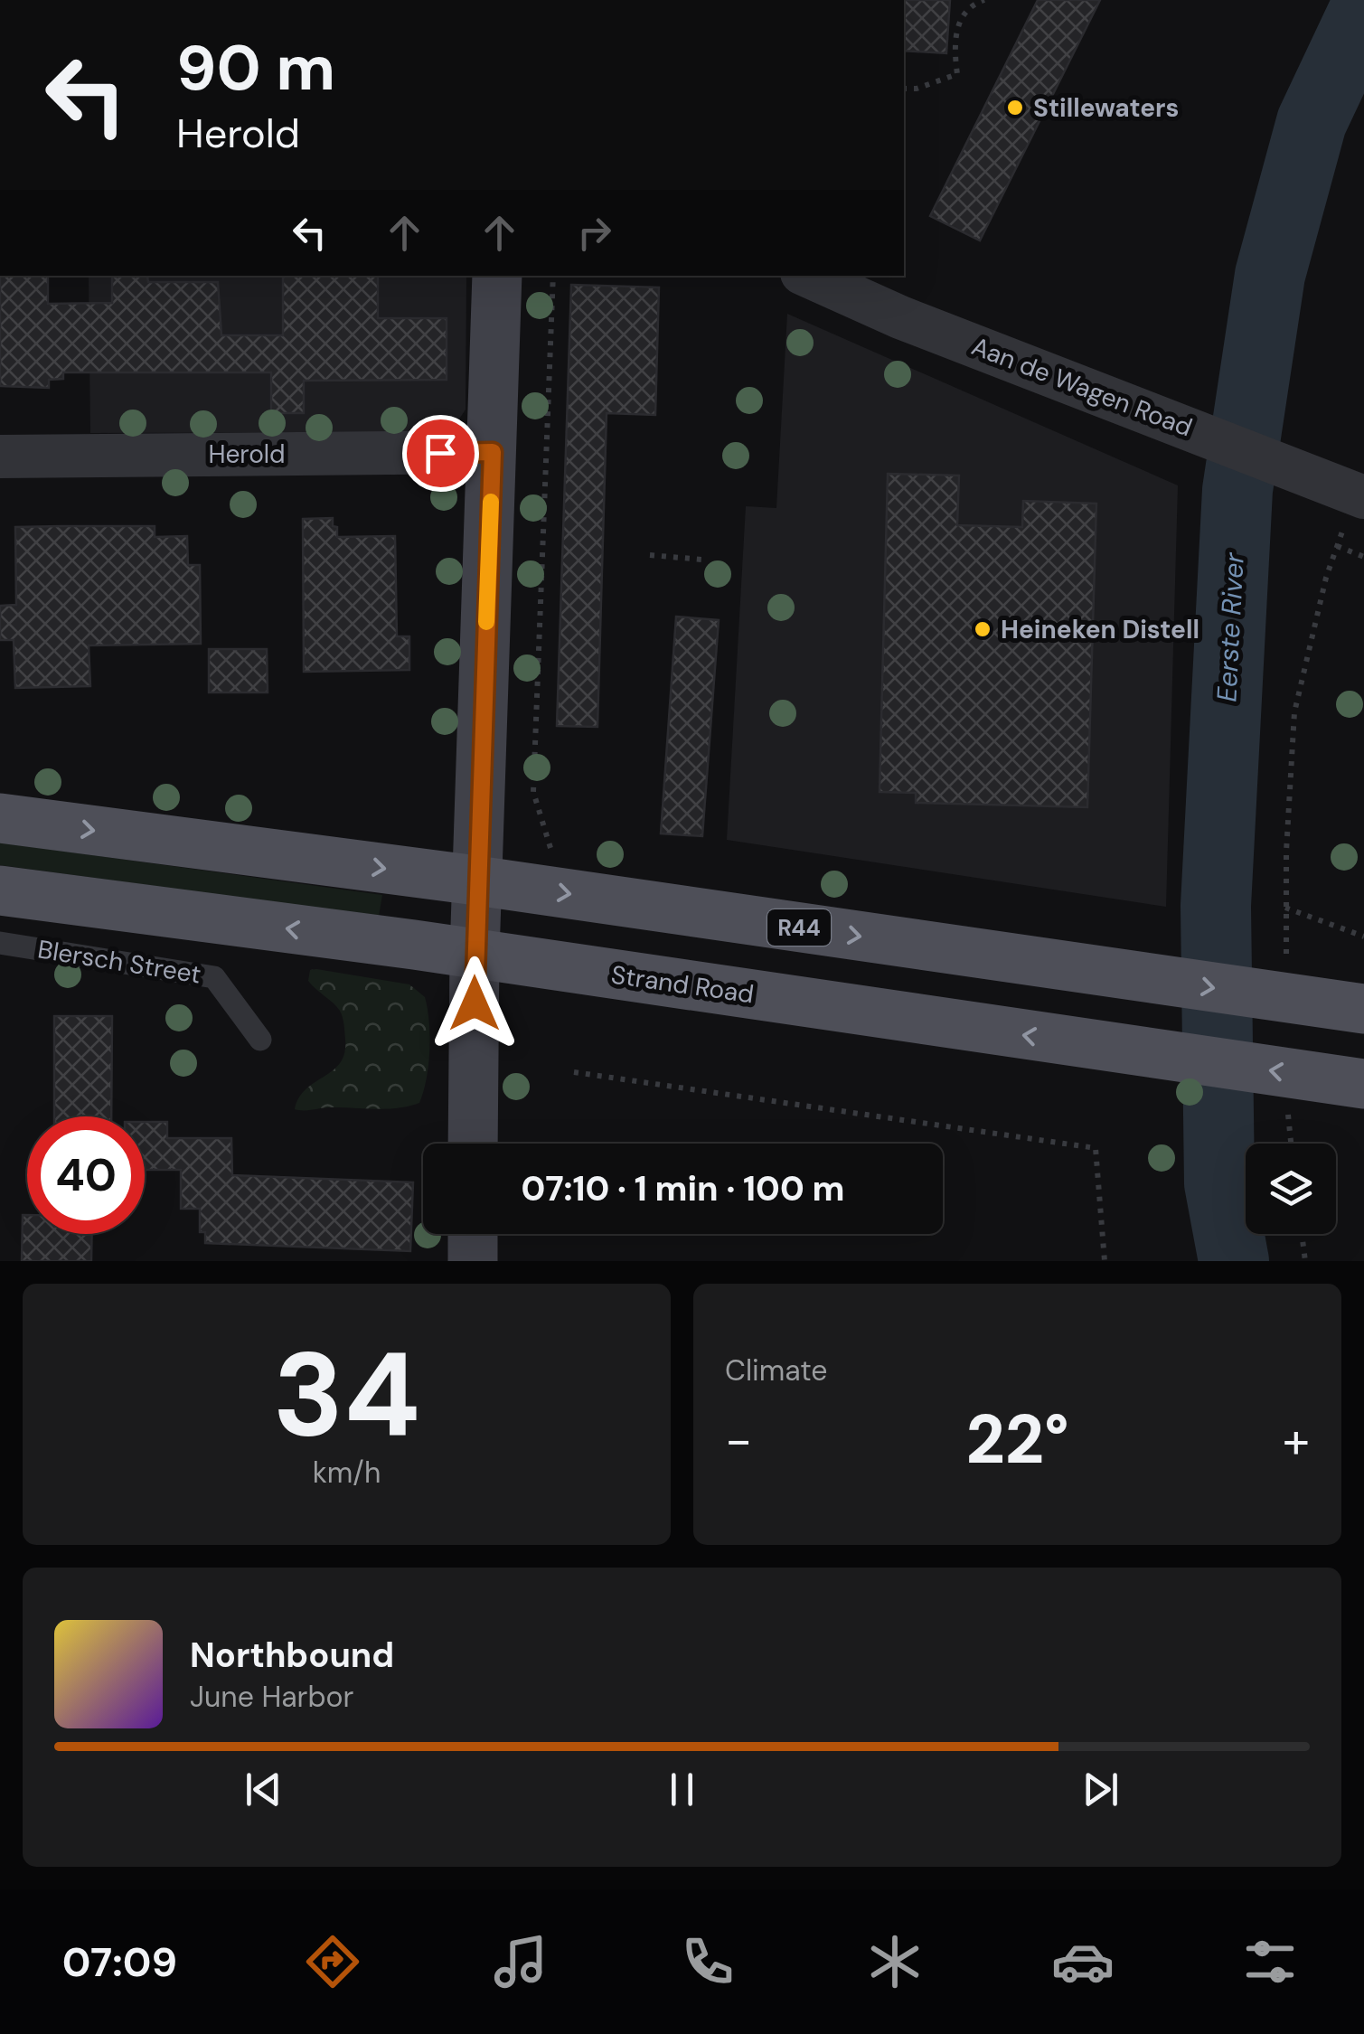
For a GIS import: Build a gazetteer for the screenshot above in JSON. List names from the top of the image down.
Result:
{
  "streets": {
    "main road": ["R44", "Strand Road"],
    "street": ["Aan de Wagen Road", "Herold"],
    "lane": ["Blersch Street"]
  },
  "water": ["Eerste River"],
  "places": ["Stillewaters", "Heineken Distell"],
  "page": {
    "turn": ["90 m", "Herold"],
    "limit": "40",
    "trip": "07:10 · 1 min · 100 m",
    "tile": [
      ["34", "km/h"],
      "Climate"
    ],
    "heat": ["−", "22°", "+"],
    "song": ["Northbound", "June Harbor"],
    "tabs": "07:09"
  }
}
